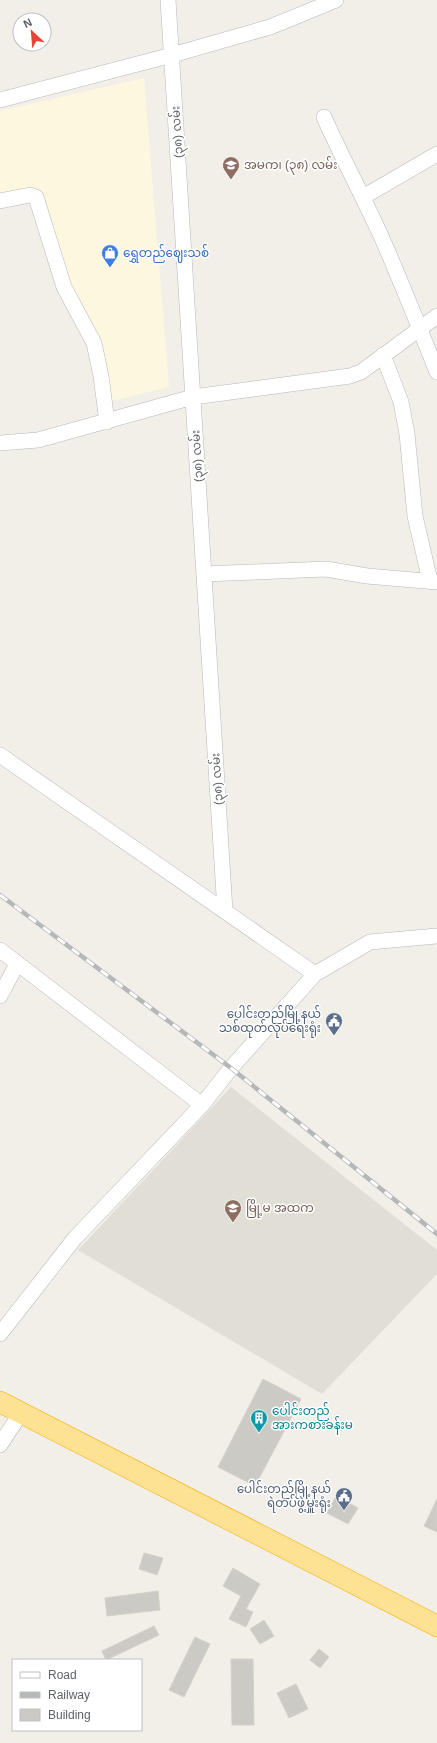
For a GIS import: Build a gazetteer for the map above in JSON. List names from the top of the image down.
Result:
{
  "streets": {
    "street": ["(၃၈) လမ်း"]
  },
  "places": {
    "school or university": ["အမက၊ (၃၈) လမ်း", "မြို့မ အထက"],
    "shop": ["ရွှေတည်ဈေးသစ်"],
    "public building": ["ပေါင်းတည်မြို့နယ် သစ်ထုတ်လုပ်ရေးရုံး", "ပေါင်းတည်မြို့နယ် ရဲတပ်ဖွဲ့မှူးရုံး"],
    "building": ["ပေါင်းတည် အားကစားခန်းမ"]
  },
  "legend": ["Road", "Railway", "Building"],
  "north": "top left"
}
